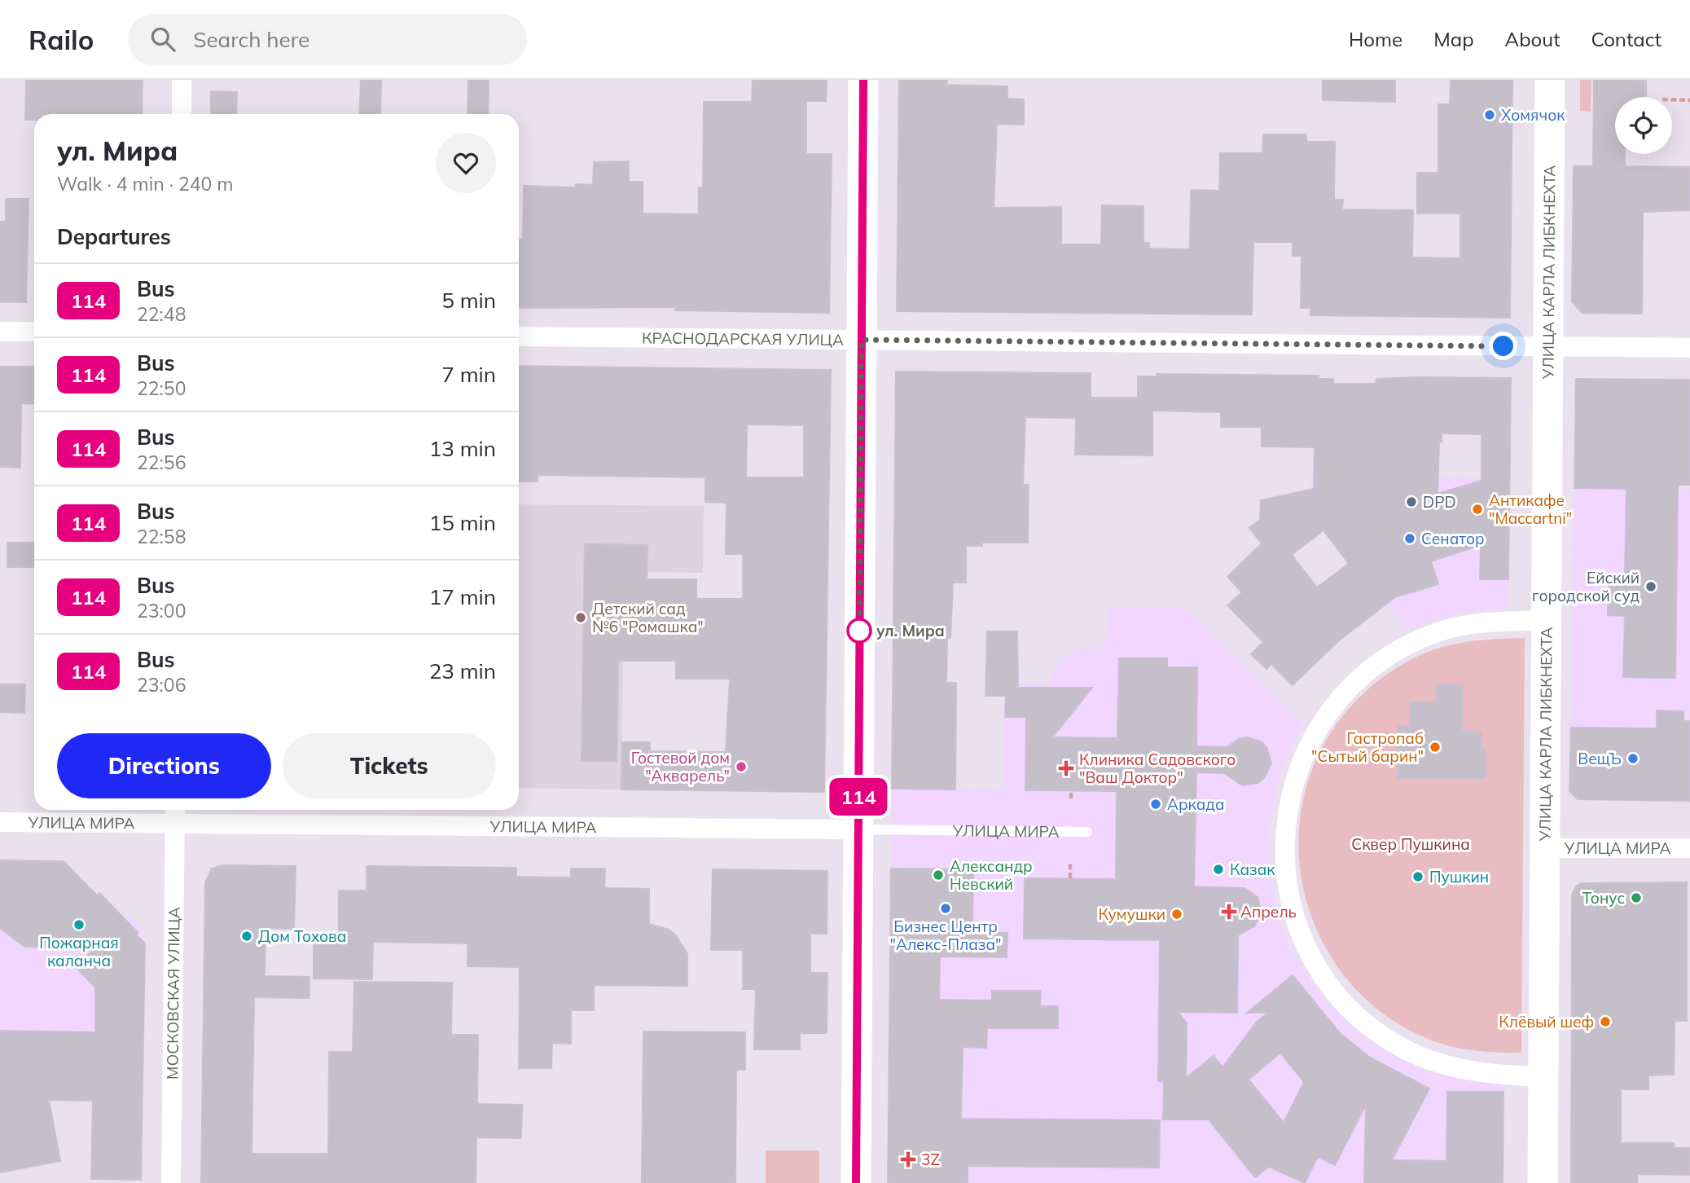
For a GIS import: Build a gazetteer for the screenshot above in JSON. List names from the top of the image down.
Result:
{
  "streets": {
    "street": [
      "УЛИЦА КАРЛА ЛИБКНЕХТА",
      "КРАСНОДАРСКАЯ УЛИЦА",
      "УЛИЦА МИРА",
      "МОСКОВСКАЯ УЛИЦА"
    ]
  },
  "crossings": [
    ["УЛИЦА КАРЛА ЛИБКНЕХТА", "КРАСНОДАРСКАЯ УЛИЦА"],
    ["УЛИЦА КАРЛА ЛИБКНЕХТА", "УЛИЦА МИРА"],
    ["УЛИЦА МИРА", "МОСКОВСКАЯ УЛИЦА"]
  ],
  "parks": ["Сквер Пушкина"],
  "places": {
    "other": [
      "Хомячок",
      "DPD",
      "Антикафе \"Maccartni\"",
      "Сенатор",
      "Ейский городской суд",
      "Детский сад №6 \"Ромашка\"",
      "ул. Мира",
      "Гастропаб \"Сытый барин\"",
      "ВещЪ",
      "Гостевой дом \"Акварель\"",
      "Аркада",
      "Казак",
      "Александр Невский",
      "Пушкин",
      "Тонус",
      "Бизнес Центр \"Алекс-Плаза\"",
      "Кумушки",
      "Пожарная каланча",
      "Дом Тохова",
      "Клёвый шеф"
    ],
    "health": ["Клиника Садовского \"Ваш Доктор\"", "Апрель", "3Z"]
  },
  "lines": ["bus line 114"],
  "page": {
    "header": "Railo",
    "search": "Search here",
    "nav": [
      "Home",
      "Map",
      "About",
      "Contact"
    ],
    "on_map": "114",
    "heading": [
      ["ул. Мира", "Walk · 4 min · 240 m"],
      "Departures"
    ],
    "list": [
      {
        "mark": "114",
        "name": "Bus",
        "note": "22:48",
        "value": "5 min"
      },
      {
        "mark": "114",
        "name": "Bus",
        "note": "22:50",
        "value": "7 min"
      },
      {
        "mark": "114",
        "name": "Bus",
        "note": "22:56",
        "value": "13 min"
      },
      {
        "mark": "114",
        "name": "Bus",
        "note": "22:58",
        "value": "15 min"
      },
      {
        "mark": "114",
        "name": "Bus",
        "note": "23:00",
        "value": "17 min"
      },
      {
        "mark": "114",
        "name": "Bus",
        "note": "23:06",
        "value": "23 min"
      }
    ],
    "buttons": ["Directions", "Tickets"]
  }
}
